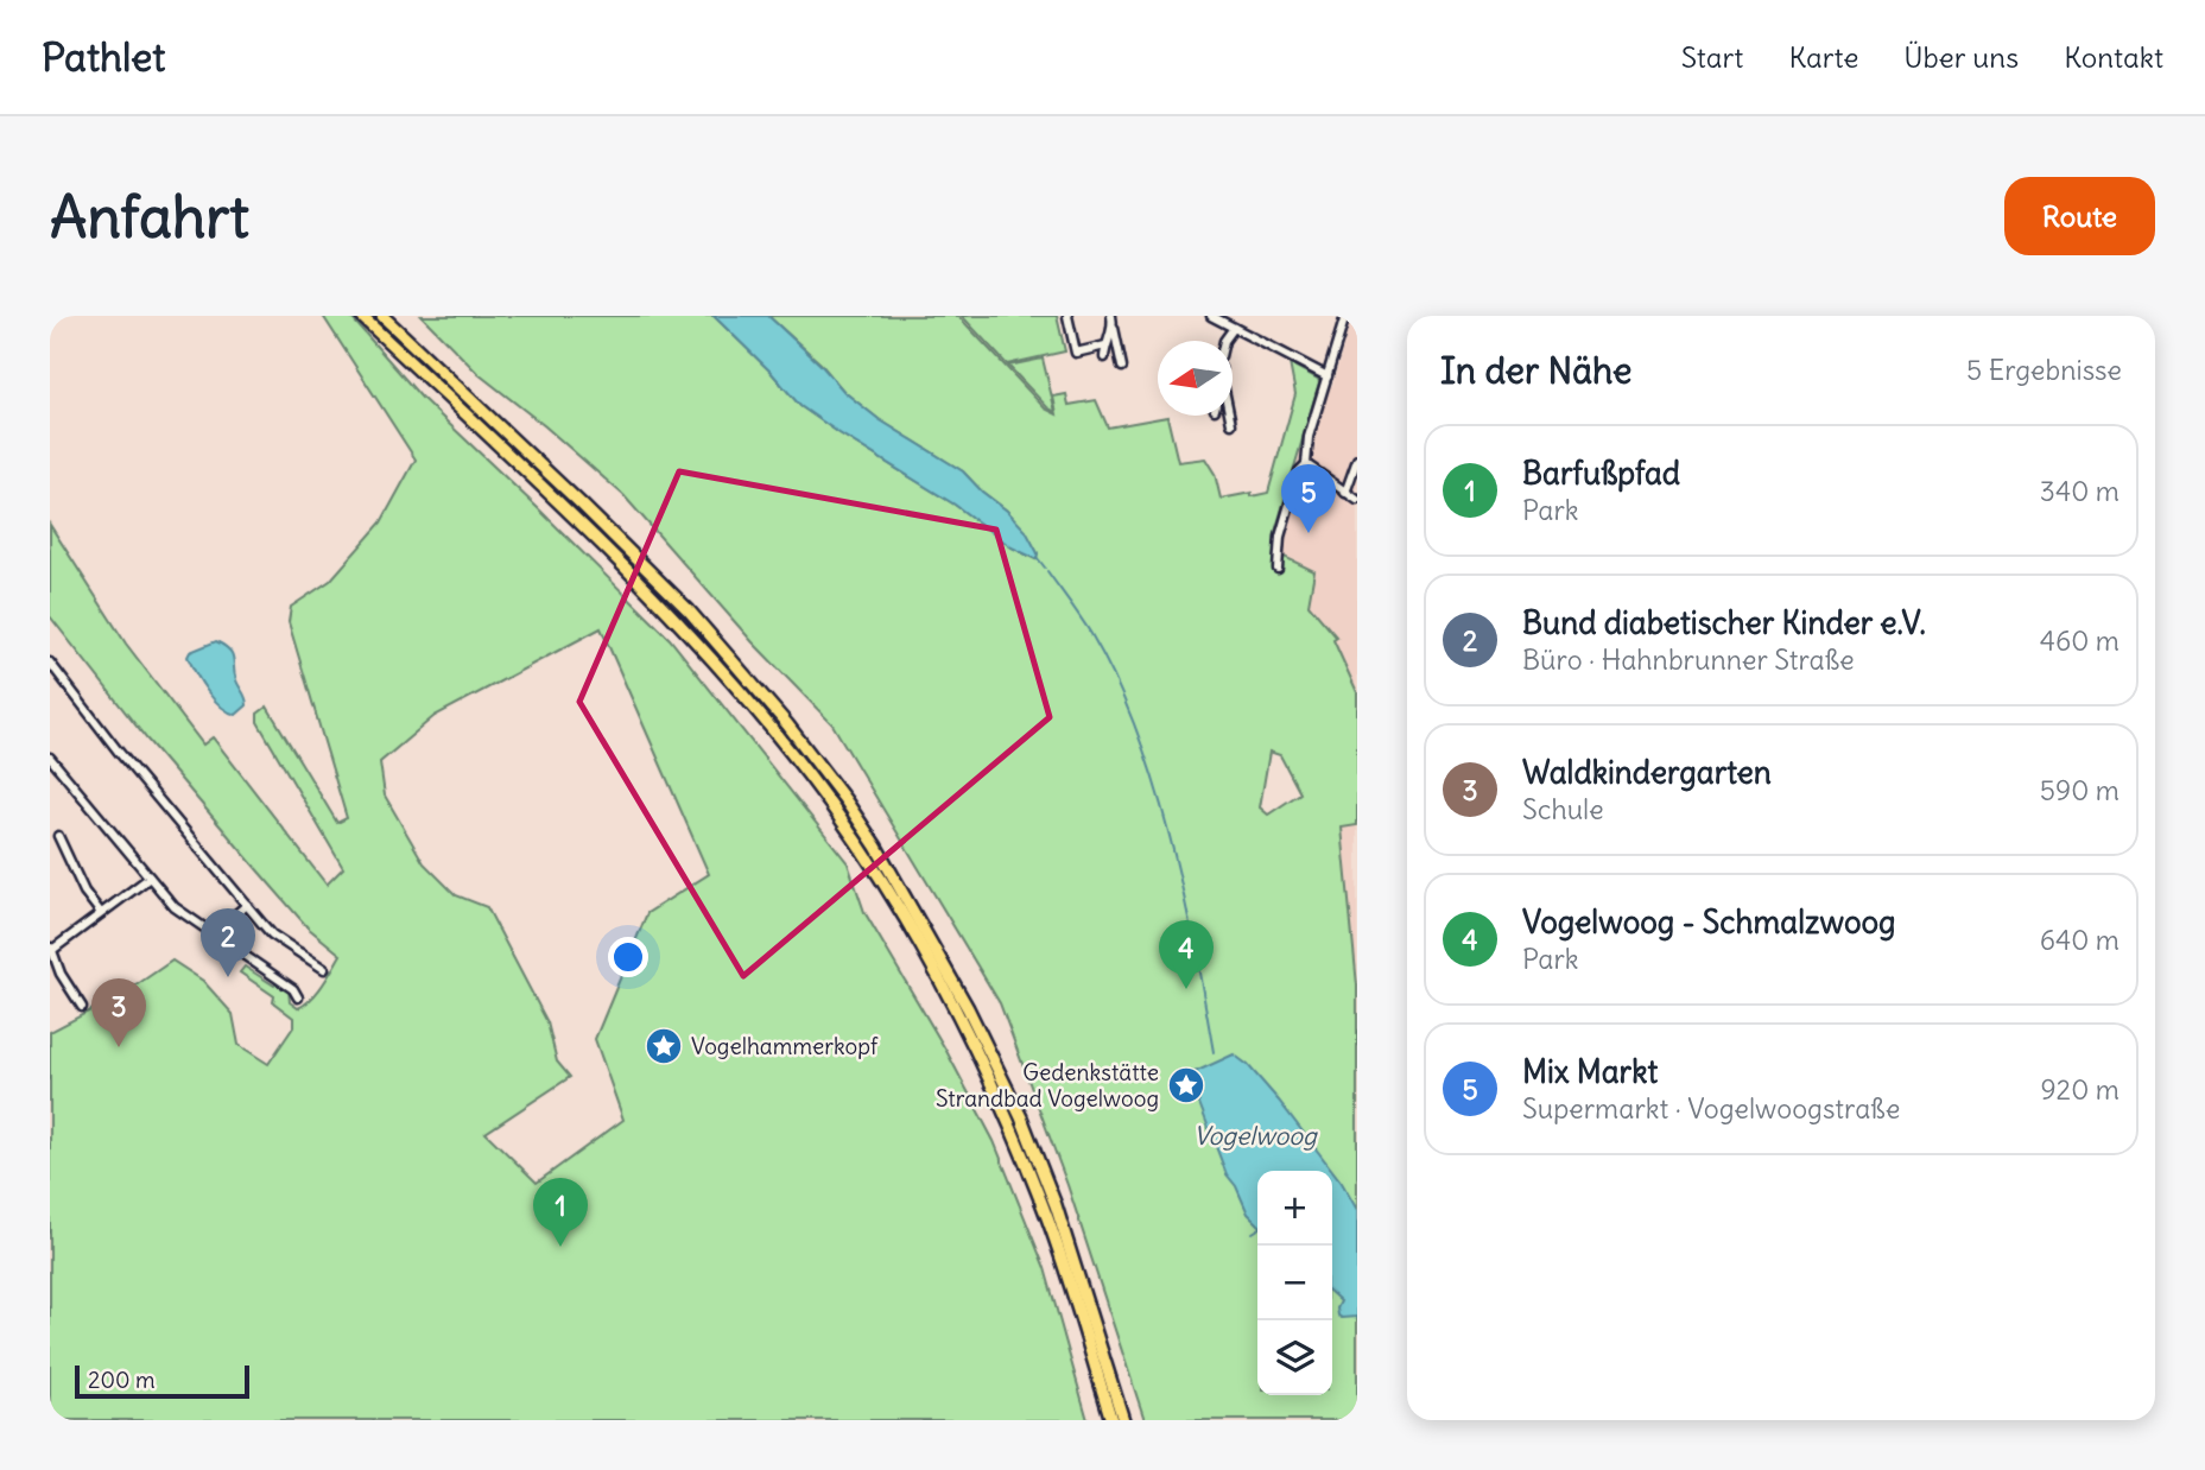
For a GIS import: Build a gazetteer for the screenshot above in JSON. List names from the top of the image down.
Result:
{
  "water": ["Vogelwoog"],
  "places": {
    "place": ["Vogelhammerkopf", "Gedenkstätte Strandbad Vogelwoog"]
  },
  "scale_bar": "200 m",
  "north": "left",
  "page": {
    "header": "Pathlet",
    "nav": [
      "Start",
      "Karte",
      "Über uns",
      "Kontakt"
    ],
    "buttons": "Route",
    "title": "Anfahrt",
    "heading": ["In der Nähe", "5 Ergebnisse"],
    "list": [
      {
        "mark": "1",
        "name": "Barfußpfad",
        "note": "Park",
        "value": "340 m"
      },
      {
        "mark": "2",
        "name": "Bund diabetischer Kinder e.V.",
        "note": "Büro · Hahnbrunner Straße",
        "value": "460 m"
      },
      {
        "mark": "3",
        "name": "Waldkindergarten",
        "note": "Schule",
        "value": "590 m"
      },
      {
        "mark": "4",
        "name": "Vogelwoog - Schmalzwoog",
        "note": "Park",
        "value": "640 m"
      },
      {
        "mark": "5",
        "name": "Mix Markt",
        "note": "Supermarkt · Vogelwoogstraße",
        "value": "920 m"
      }
    ],
    "pins": [
      "5",
      "2",
      "4",
      "3",
      "1"
    ],
    "map_buttons": ["+", "−"],
    "scale": "200 m"
  }
}
